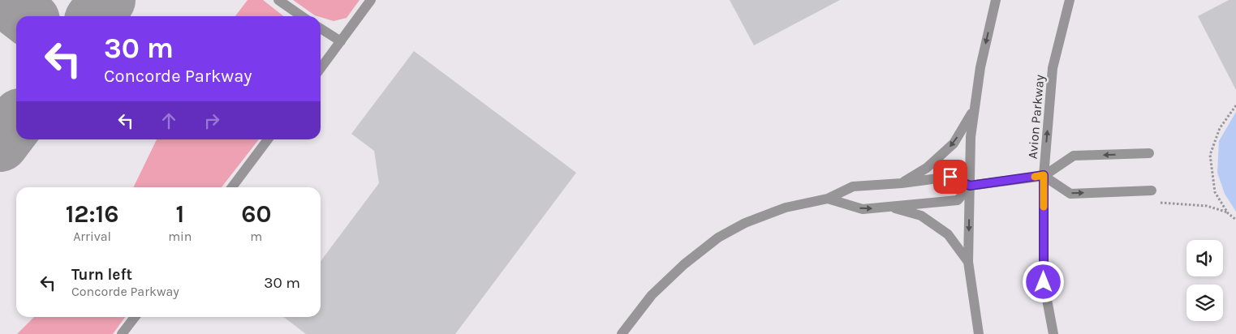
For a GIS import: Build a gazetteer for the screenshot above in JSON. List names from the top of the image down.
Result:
{
  "streets": {
    "street": ["Avion Parkway"]
  },
  "page": {
    "turn": ["30 m", "Concorde Parkway"],
    "eta": [
      "12:16",
      "Arrival",
      "1",
      "min",
      "60",
      "m"
    ],
    "list": [
      {
        "name": "Turn left",
        "note": "Concorde Parkway",
        "value": "30 m"
      }
    ]
  }
}
